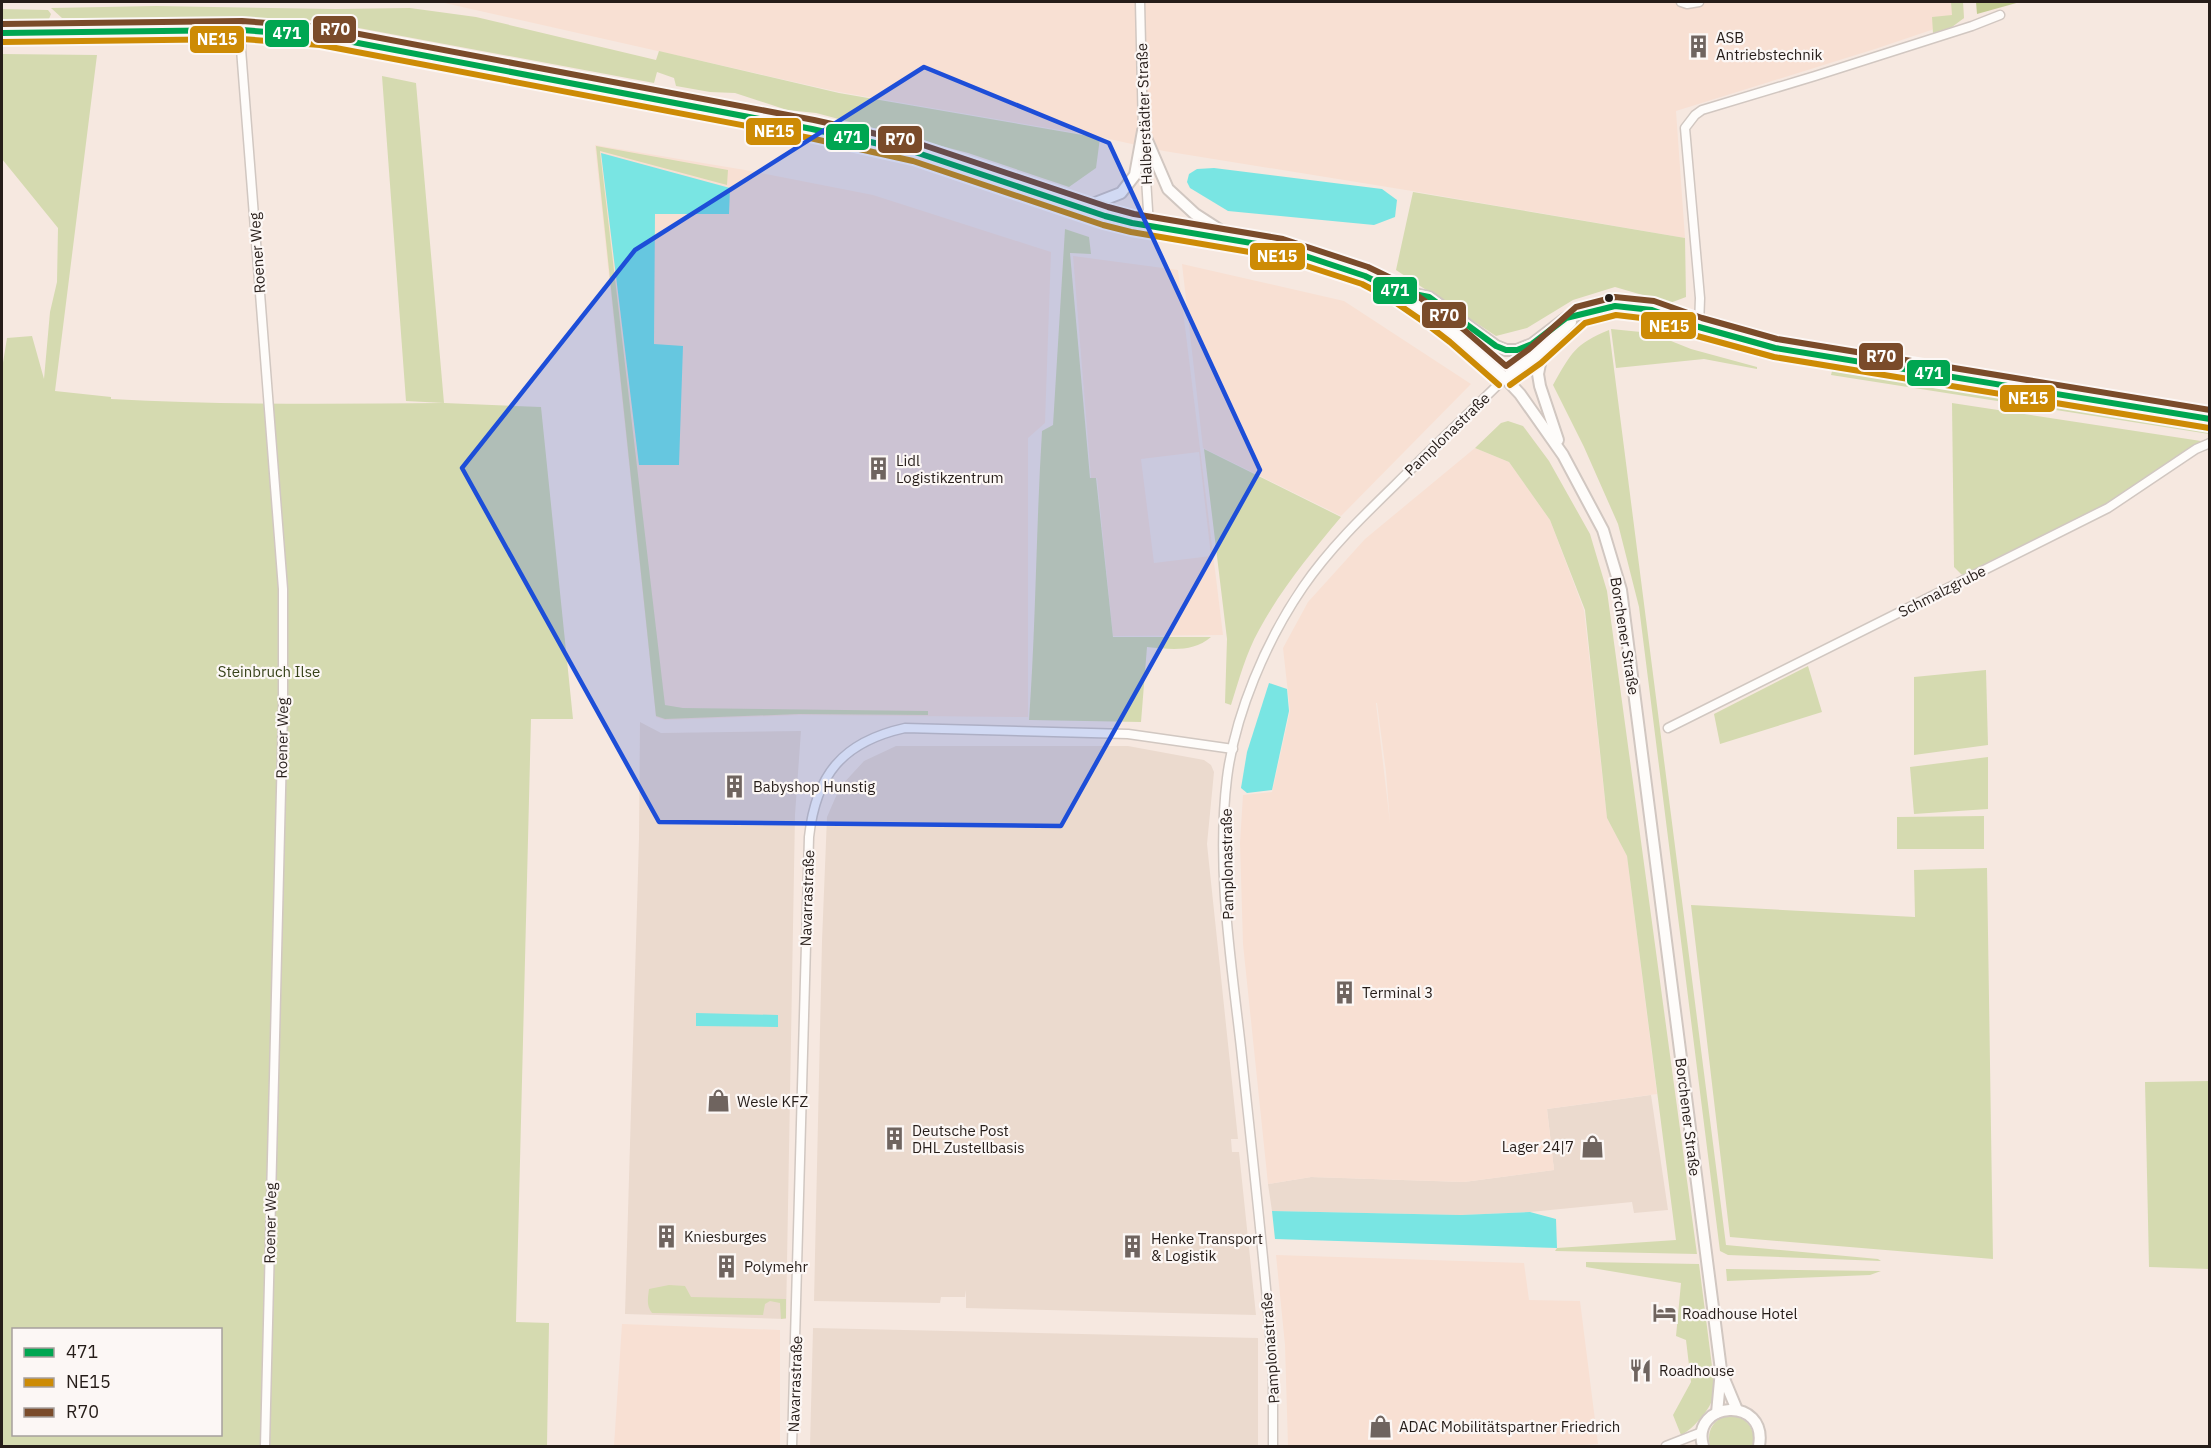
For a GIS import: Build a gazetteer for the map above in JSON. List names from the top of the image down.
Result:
{
  "streets": {
    "main road": ["Borchener Straße"],
    "street": [
      "Halberstädter Straße",
      "Roener Weg",
      "Pamplonastraße",
      "Schmalzgrube",
      "Navarrastraße"
    ]
  },
  "crossings": [
    ["Halberstädter Straße", "Borchener Straße"],
    ["Roener Weg", "Borchener Straße"],
    ["Pamplonastraße", "Borchener Straße"],
    ["Pamplonastraße", "Navarrastraße"]
  ],
  "parks": ["Steinbruch Ilse"],
  "places": {
    "building": [
      "ASB Antriebstechnik",
      "Lidl Logistikzentrum",
      "Babyshop Hunstig",
      "Terminal 3",
      "Deutsche Post DHL Zustellbasis",
      "Kniesburges",
      "Henke Transport & Logistik",
      "Polymehr"
    ],
    "shop": ["Wesle KFZ", "Lager 24|7", "ADAC Mobilitätspartner Friedrich"],
    "hotel": ["Roadhouse Hotel"],
    "restaurant": ["Roadhouse"]
  },
  "lines": ["transit line R70", "transit line 471", "transit line NE15"],
  "legend": ["471", "NE15", "R70"]
}
